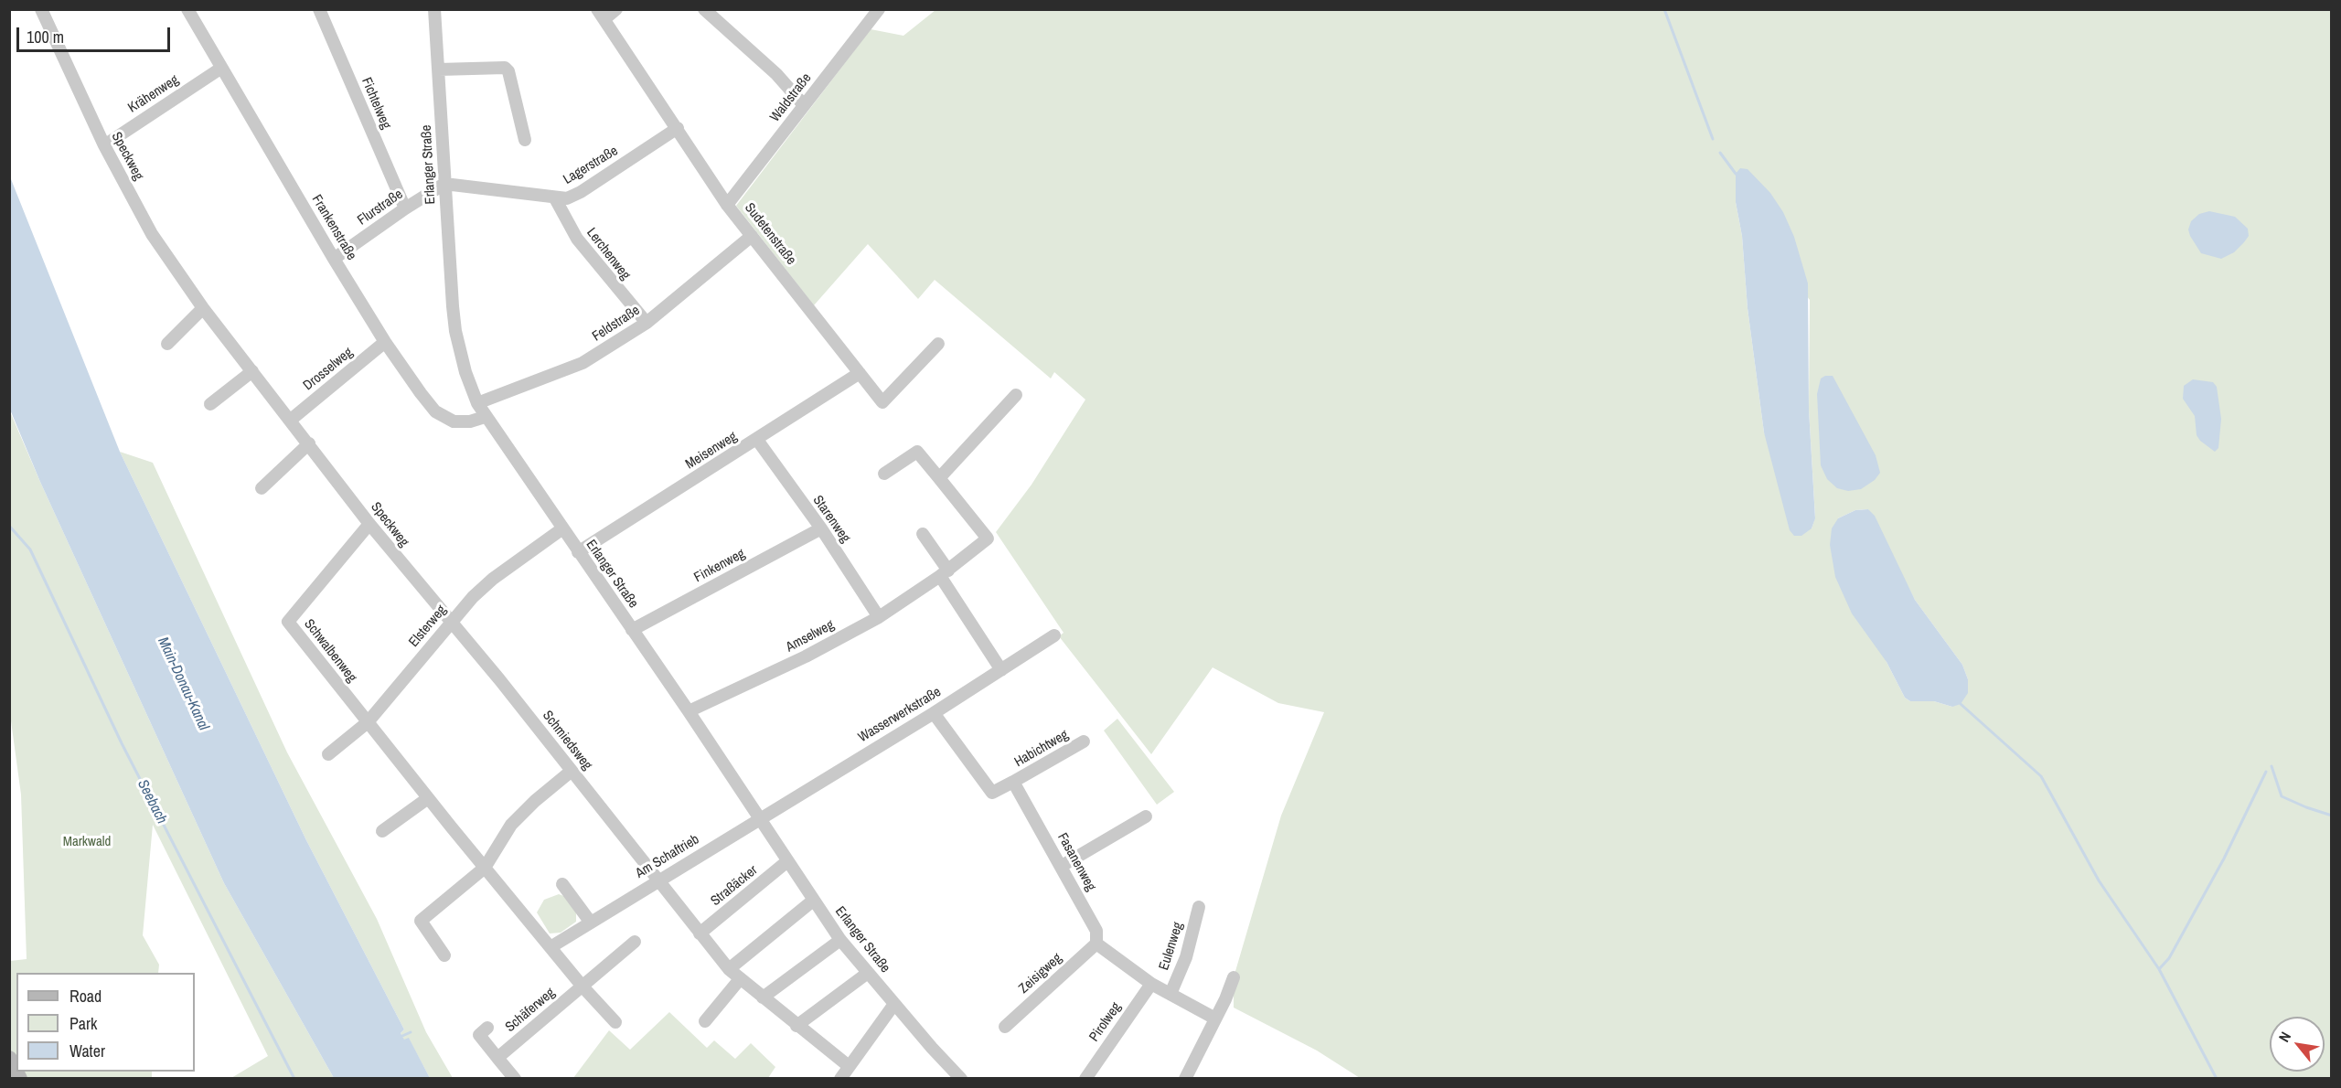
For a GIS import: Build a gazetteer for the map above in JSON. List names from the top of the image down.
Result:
{
  "streets": {
    "street": [
      "Krähenweg",
      "Waldstraße",
      "Fichtelweg",
      "Speckweg",
      "Erlanger Straße",
      "Lagerstraße",
      "Flurstraße",
      "Frankenstraße",
      "Sudetenstraße",
      "Lerchenweg",
      "Feldstraße",
      "Drosselweg",
      "Meisenweg",
      "Starenweg",
      "Finkenweg",
      "Elsterweg",
      "Amselweg",
      "Schwalbenweg",
      "Wasserwerkstraße",
      "Schmiedsweg",
      "Habichtweg",
      "Am Schaftrieb",
      "Fasanenweg",
      "Straßäcker",
      "Eulenweg",
      "Zeisigweg",
      "Schäferweg",
      "Pirolweg"
    ]
  },
  "crossings": [
    ["Krähenweg", "Speckweg"],
    ["Krähenweg", "Frankenstraße"],
    ["Waldstraße", "Sudetenstraße"],
    ["Fichtelweg", "Flurstraße"],
    ["Speckweg", "Drosselweg"],
    ["Speckweg", "Elsterweg"],
    ["Speckweg", "Schwalbenweg"],
    ["Speckweg", "Schmiedsweg"],
    ["Erlanger Straße", "Lagerstraße"],
    ["Erlanger Straße", "Flurstraße"],
    ["Erlanger Straße", "Frankenstraße"],
    ["Erlanger Straße", "Feldstraße"],
    ["Erlanger Straße", "Meisenweg"],
    ["Erlanger Straße", "Finkenweg"],
    ["Erlanger Straße", "Elsterweg"],
    ["Erlanger Straße", "Amselweg"],
    ["Erlanger Straße", "Wasserwerkstraße"],
    ["Erlanger Straße", "Am Schaftrieb"],
    ["Erlanger Straße", "Straßäcker"],
    ["Lagerstraße", "Flurstraße"],
    ["Lagerstraße", "Sudetenstraße"],
    ["Lagerstraße", "Lerchenweg"],
    ["Flurstraße", "Frankenstraße"],
    ["Frankenstraße", "Drosselweg"],
    ["Sudetenstraße", "Feldstraße"],
    ["Sudetenstraße", "Meisenweg"],
    ["Lerchenweg", "Feldstraße"],
    ["Meisenweg", "Starenweg"],
    ["Starenweg", "Finkenweg"],
    ["Starenweg", "Amselweg"],
    ["Elsterweg", "Schwalbenweg"],
    ["Elsterweg", "Schmiedsweg"],
    ["Schwalbenweg", "Am Schaftrieb"],
    ["Wasserwerkstraße", "Am Schaftrieb"],
    ["Schmiedsweg", "Am Schaftrieb"],
    ["Habichtweg", "Fasanenweg"],
    ["Fasanenweg", "Zeisigweg"]
  ],
  "water": ["Main-Donau-Kanal", "Seebach"],
  "parks": ["Markwald"],
  "legend": ["Road", "Park", "Water"],
  "scale_bar": "100 m",
  "north": "top left"
}
